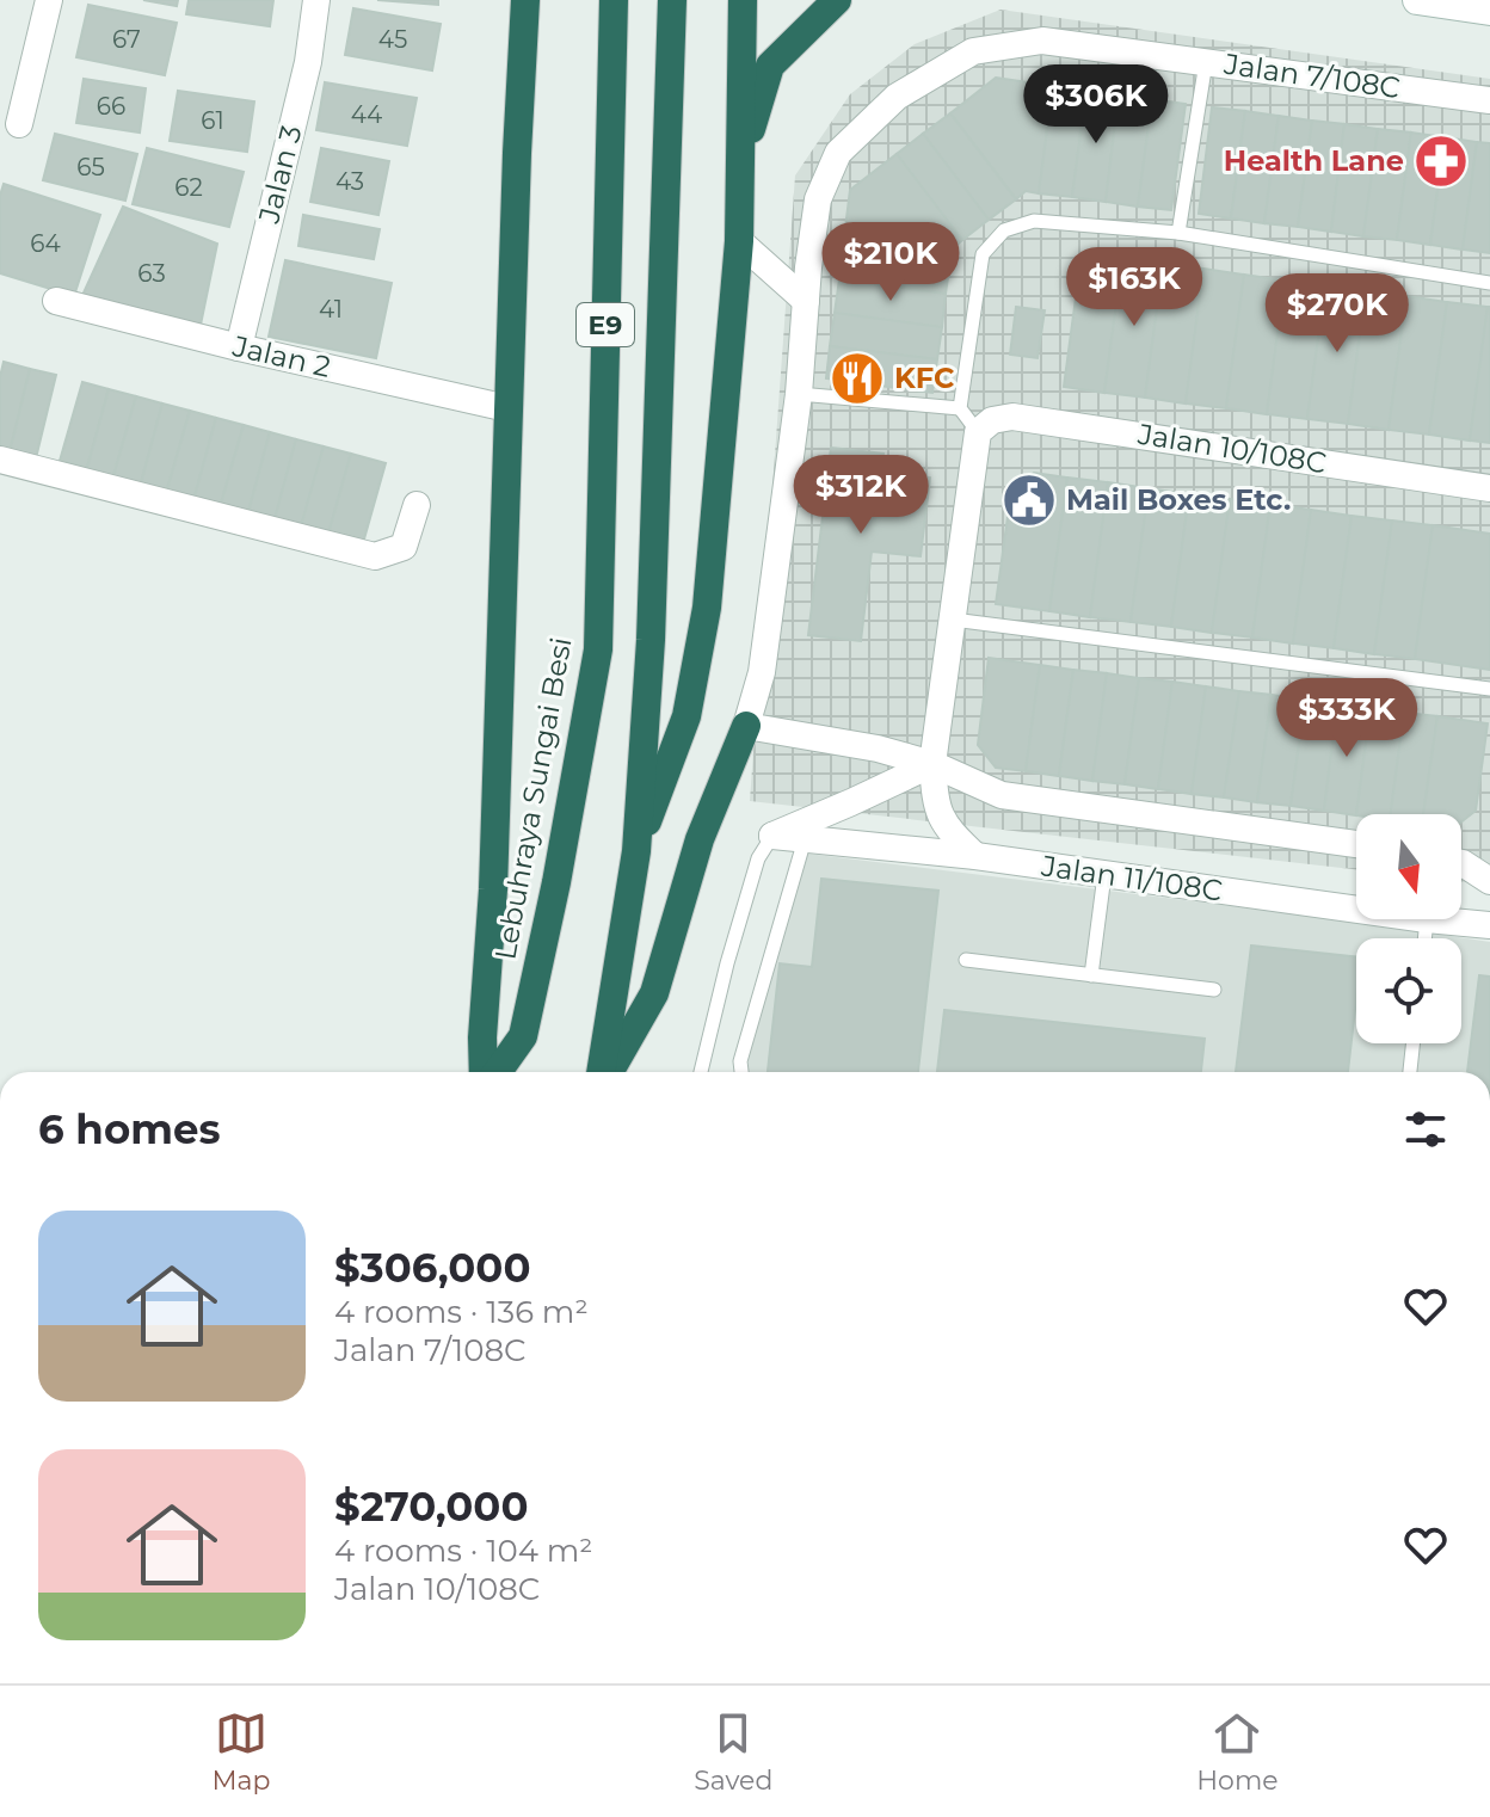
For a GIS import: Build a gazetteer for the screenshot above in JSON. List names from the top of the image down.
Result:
{
  "streets": {
    "highway": ["E9", "Lebuhraya Sungai Besi"],
    "street": [
      "Jalan 7/108C",
      "Jalan 3",
      "Jalan 2",
      "Jalan 10/108C",
      "Jalan 11/108C"
    ]
  },
  "crossings": [
    ["Jalan 3", "Jalan 2"]
  ],
  "places": {
    "pharmacy": ["Health Lane"],
    "restaurant": ["KFC"],
    "public building": ["Mail Boxes Etc."]
  },
  "house_numbers": [
    "67",
    "45",
    "66",
    "44",
    "61",
    "65",
    "43",
    "62",
    "64",
    "63",
    "41"
  ],
  "north": "bottom",
  "page": {
    "price": [
      "$306K",
      "$210K",
      "$163K",
      "$270K",
      "$312K",
      "$333K"
    ],
    "heading": "6 homes",
    "list": [
      {
        "name": "$306,000",
        "note": "4 rooms · 136 m² · Jalan 7/108C"
      },
      {
        "name": "$270,000",
        "note": "4 rooms · 104 m² · Jalan 10/108C"
      }
    ],
    "tabs": ["Map", "Saved", "Home"]
  }
}
